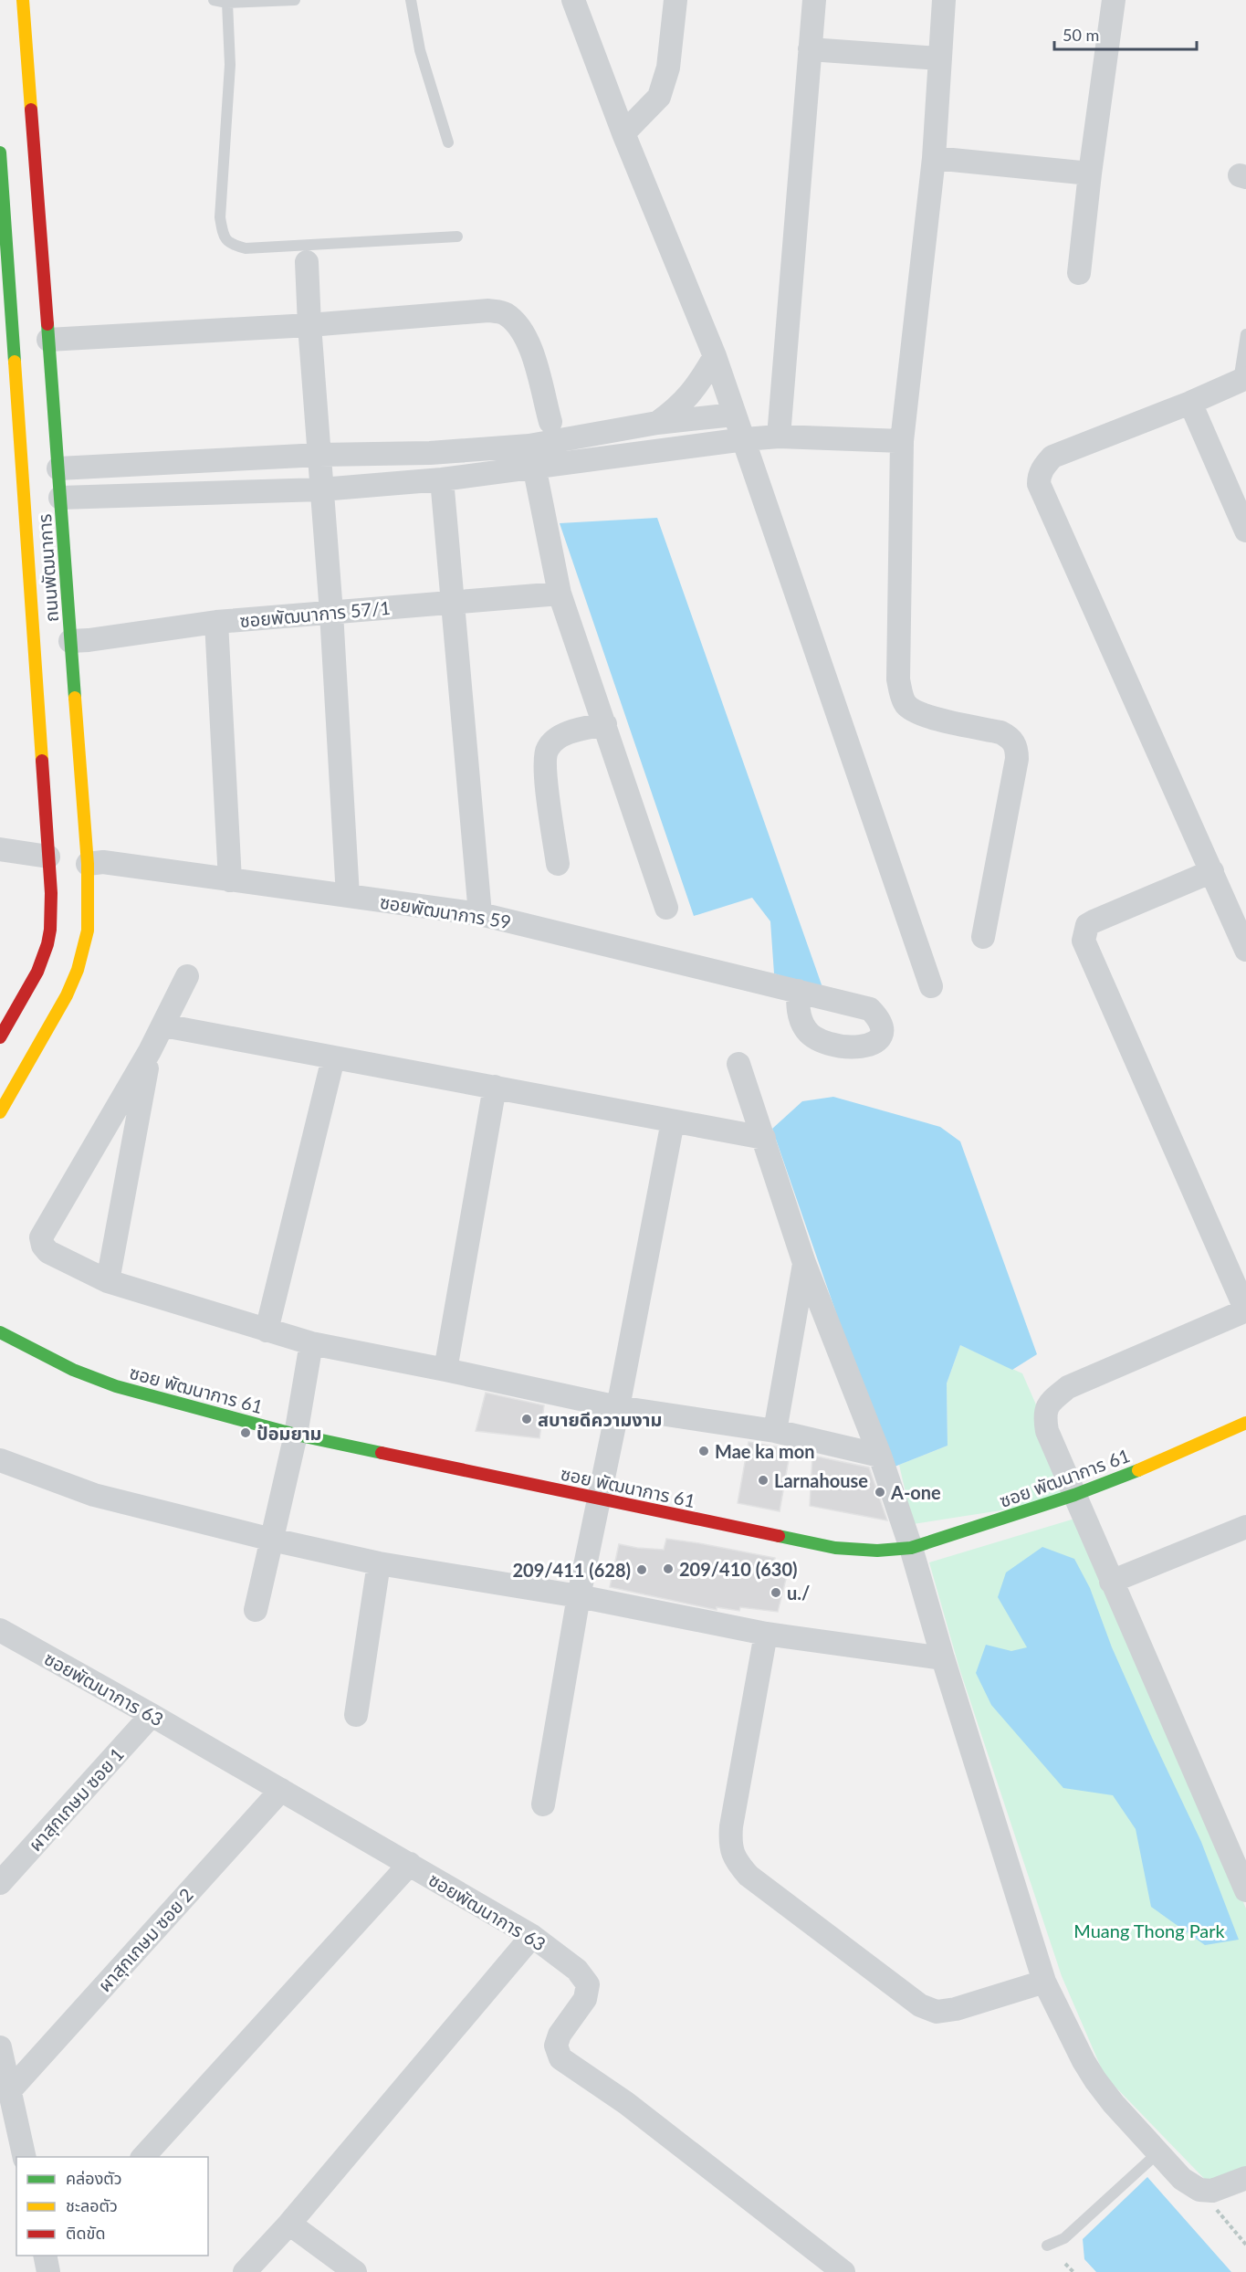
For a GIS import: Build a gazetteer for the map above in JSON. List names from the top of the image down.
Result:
{
  "streets": {
    "main road": ["ถนนพัฒนาการ", "ซอย พัฒนาการ 61"],
    "street": [
      "ซอยพัฒนาการ 57/1",
      "ซอยพัฒนาการ 59",
      "ซอยพัฒนาการ 63",
      "ผาสุกเกษม ซอย 1",
      "ผาสุกเกษม ซอย 2"
    ]
  },
  "crossings": [
    ["ถนนพัฒนาการ", "ซอยพัฒนาการ 57/1"],
    ["ถนนพัฒนาการ", "ซอยพัฒนาการ 59"],
    ["ซอยพัฒนาการ 63", "ผาสุกเกษม ซอย 1"],
    ["ซอยพัฒนาการ 63", "ผาสุกเกษม ซอย 2"]
  ],
  "parks": ["Muang Thong Park"],
  "places": [
    "สบายดีความงาม",
    "ป้อมยาม",
    "Mae ka mon",
    "Larnahouse",
    "A-one",
    "209/410 (630)",
    "209/411 (628)",
    "u./"
  ],
  "legend": ["คล่องตัว", "ชะลอตัว", "ติดขัด"],
  "scale_bar": "50 m"
}
